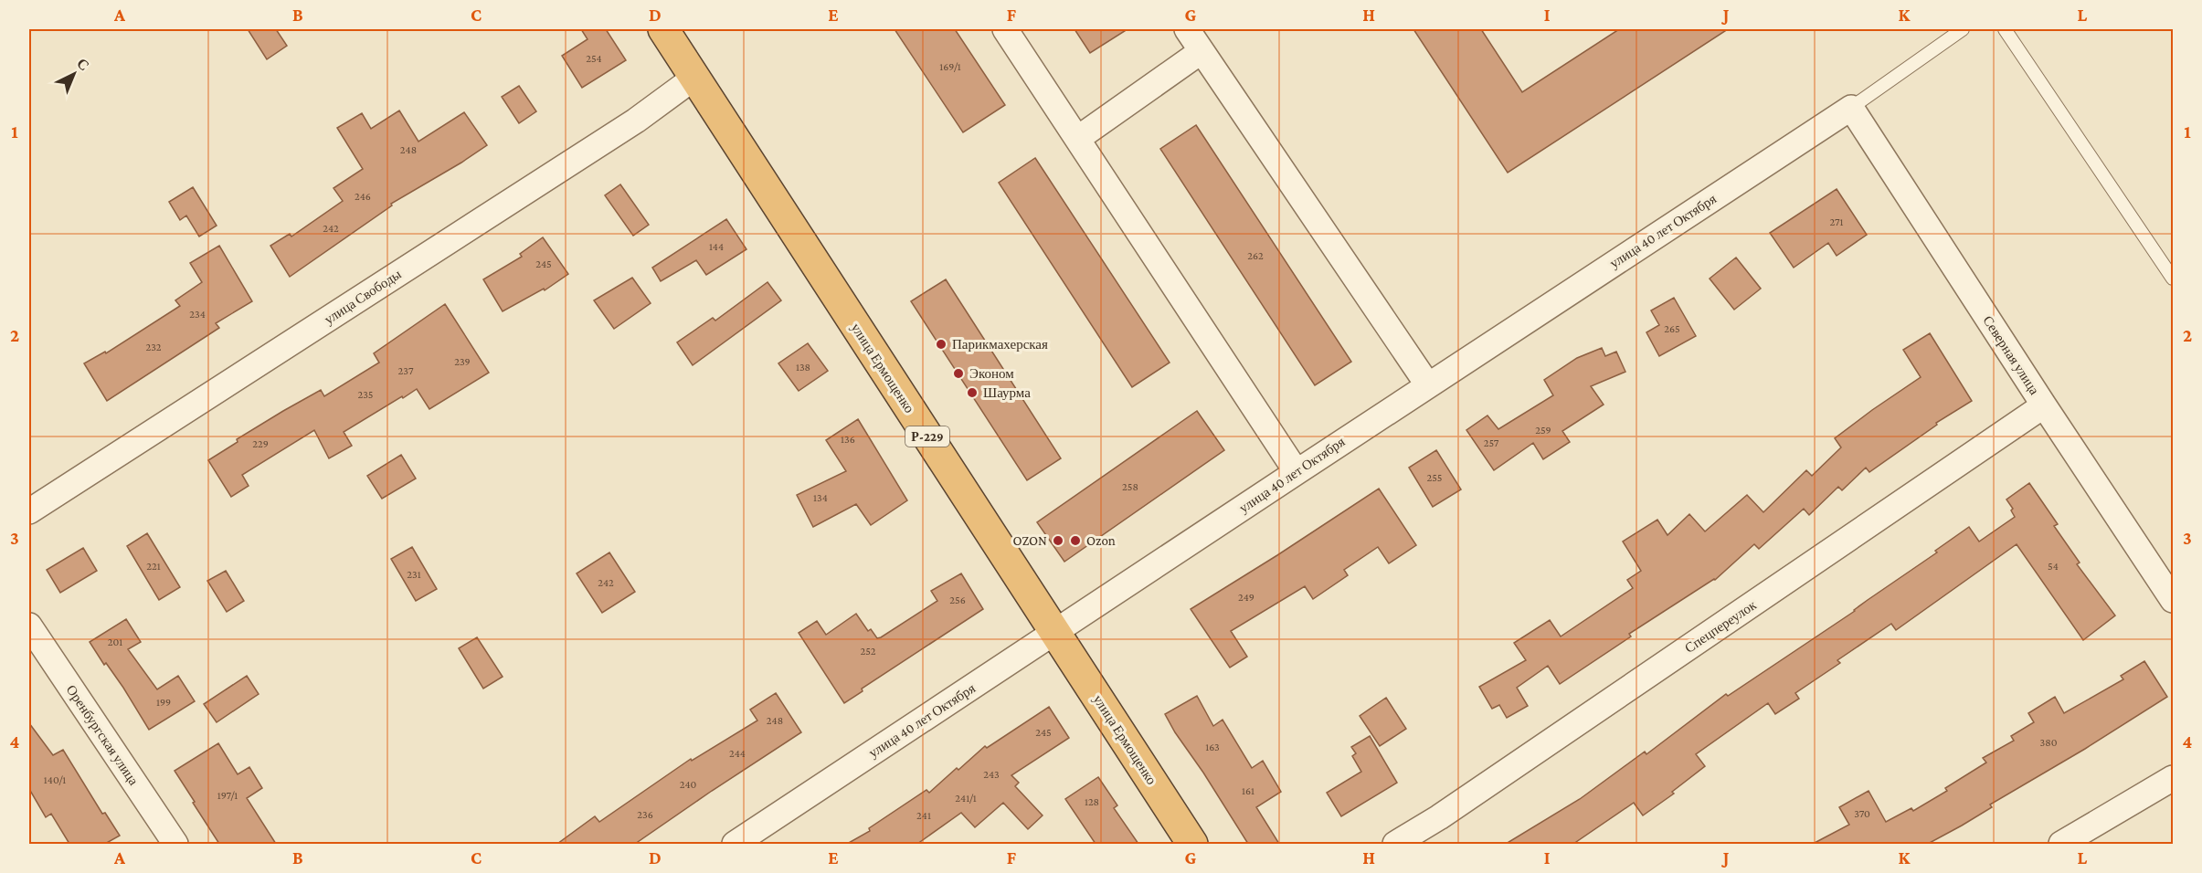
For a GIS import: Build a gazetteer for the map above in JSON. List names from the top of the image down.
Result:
{
  "streets": {
    "highway": ["улица Ермощенко", "Р-229"],
    "street": [
      "улица 40 лет Октября",
      "улица Свободы",
      "Северная улица",
      "Спецпереулок",
      "Оренбургская улица"
    ]
  },
  "crossings": [
    ["улица 40 лет Октября", "Северная улица"],
    ["улица 40 лет Октября", "улица Ермощенко"],
    ["улица Свободы", "улица Ермощенко"],
    ["Северная улица", "Спецпереулок"]
  ],
  "places": [
    "Парикмахерская",
    "Эконом",
    "Шаурма",
    "OZON",
    "Ozon"
  ],
  "house_numbers": [
    "254",
    "169/1",
    "248",
    "246",
    "271",
    "242",
    "144",
    "262",
    "245",
    "234",
    "265",
    "232",
    "239",
    "138",
    "237",
    "235",
    "259",
    "136",
    "257",
    "229",
    "255",
    "258",
    "134",
    "221",
    "54",
    "231",
    "242",
    "249",
    "256",
    "201",
    "252",
    "199",
    "248",
    "245",
    "380",
    "163",
    "244",
    "243",
    "140/1",
    "240",
    "161",
    "197/1",
    "241/1",
    "128",
    "370",
    "236",
    "241"
  ],
  "north": "top right",
  "grid": {
    "columns": [
      "A",
      "B",
      "C",
      "D",
      "E",
      "F",
      "G",
      "H",
      "I",
      "J",
      "K",
      "L"
    ],
    "rows": [
      "1",
      "2",
      "3",
      "4"
    ]
  }
}
